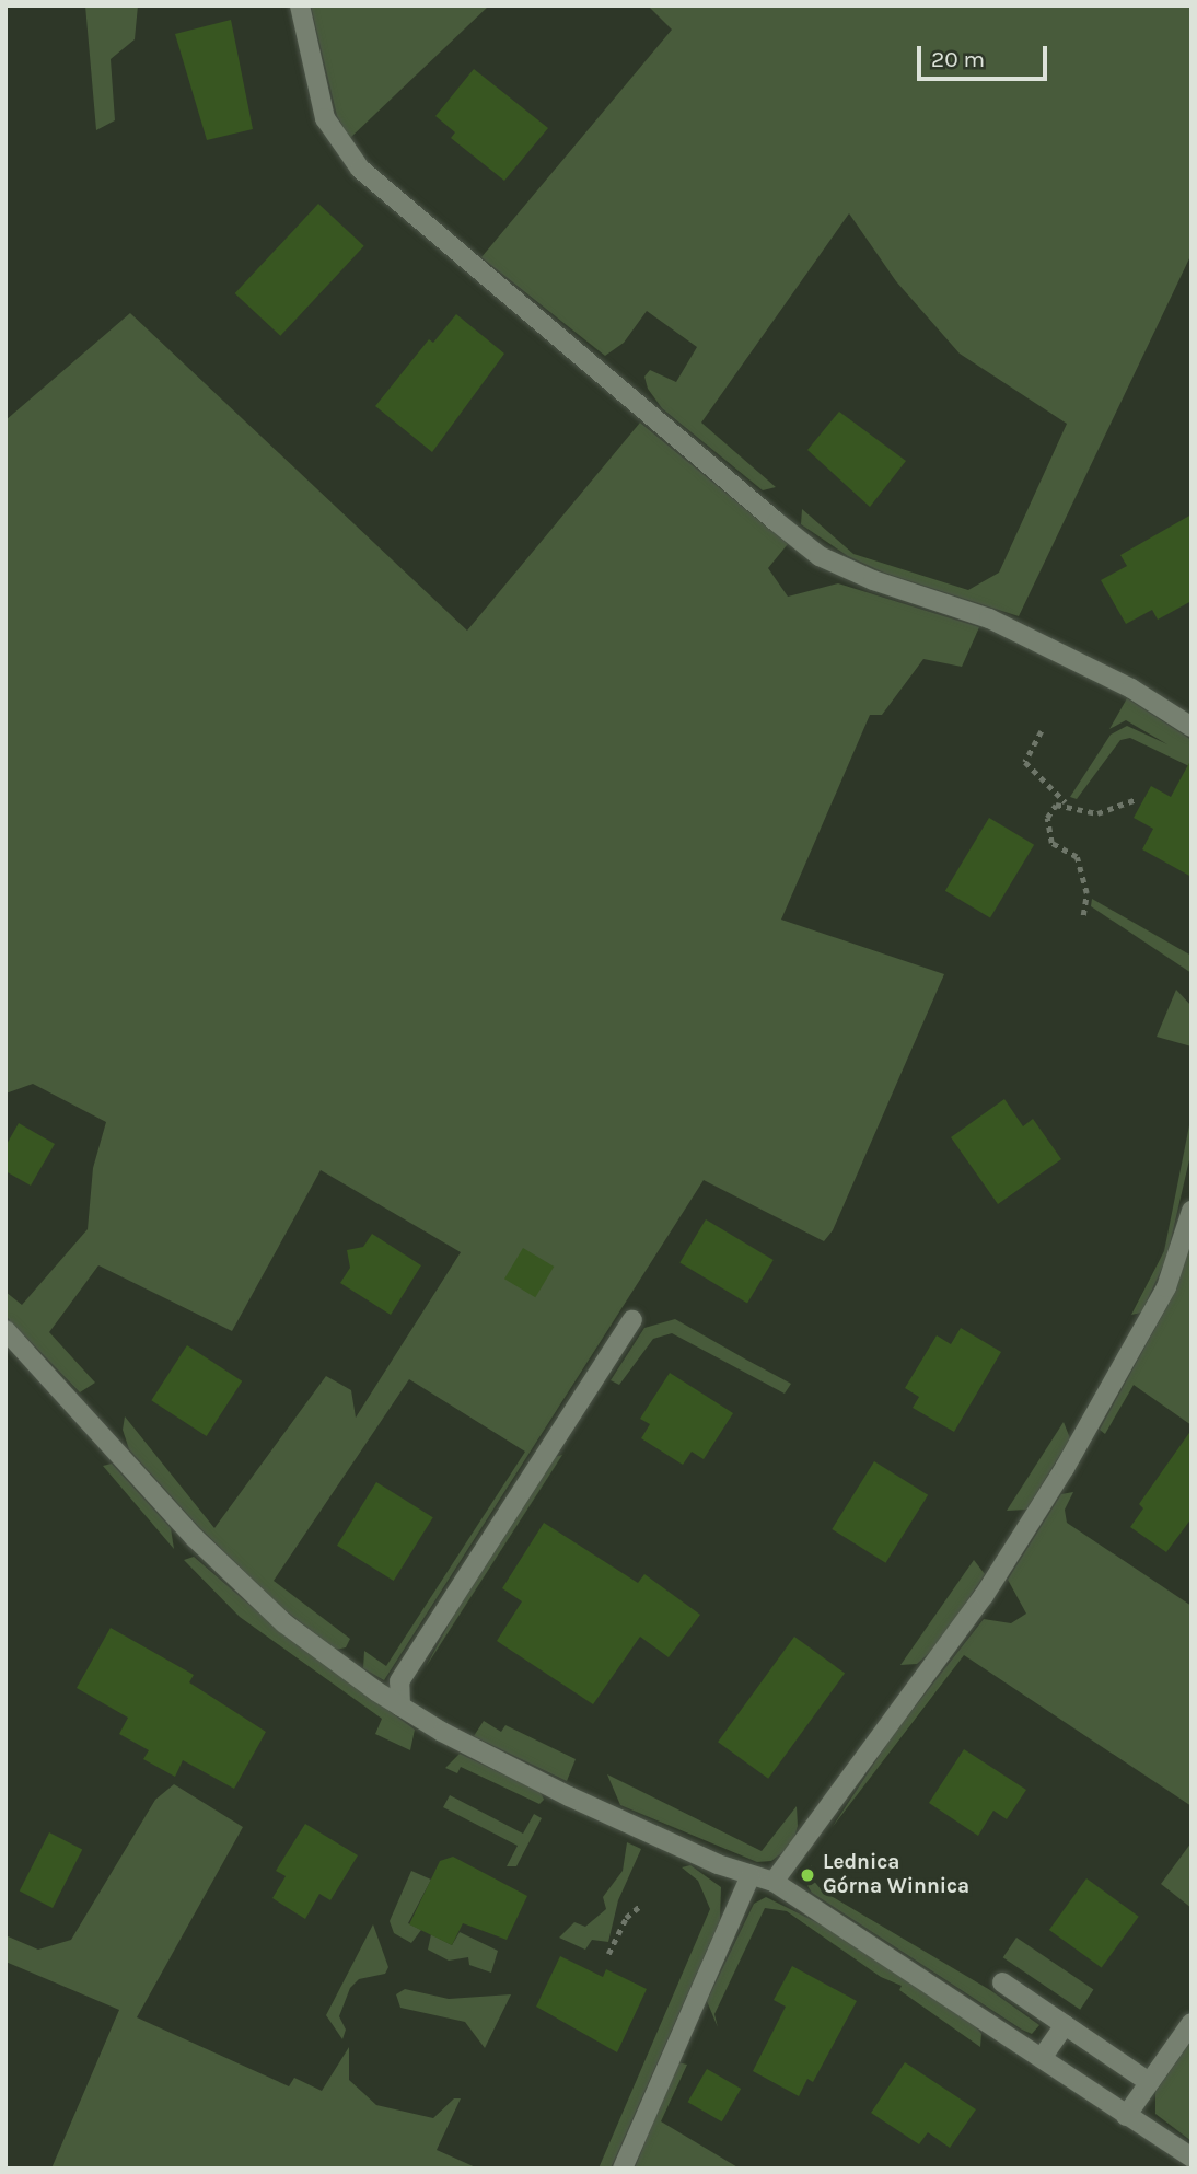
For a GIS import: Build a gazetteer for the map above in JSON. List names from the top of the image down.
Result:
{
  "places": ["Lednica Górna Winnica"],
  "scale_bar": "20 m"
}
